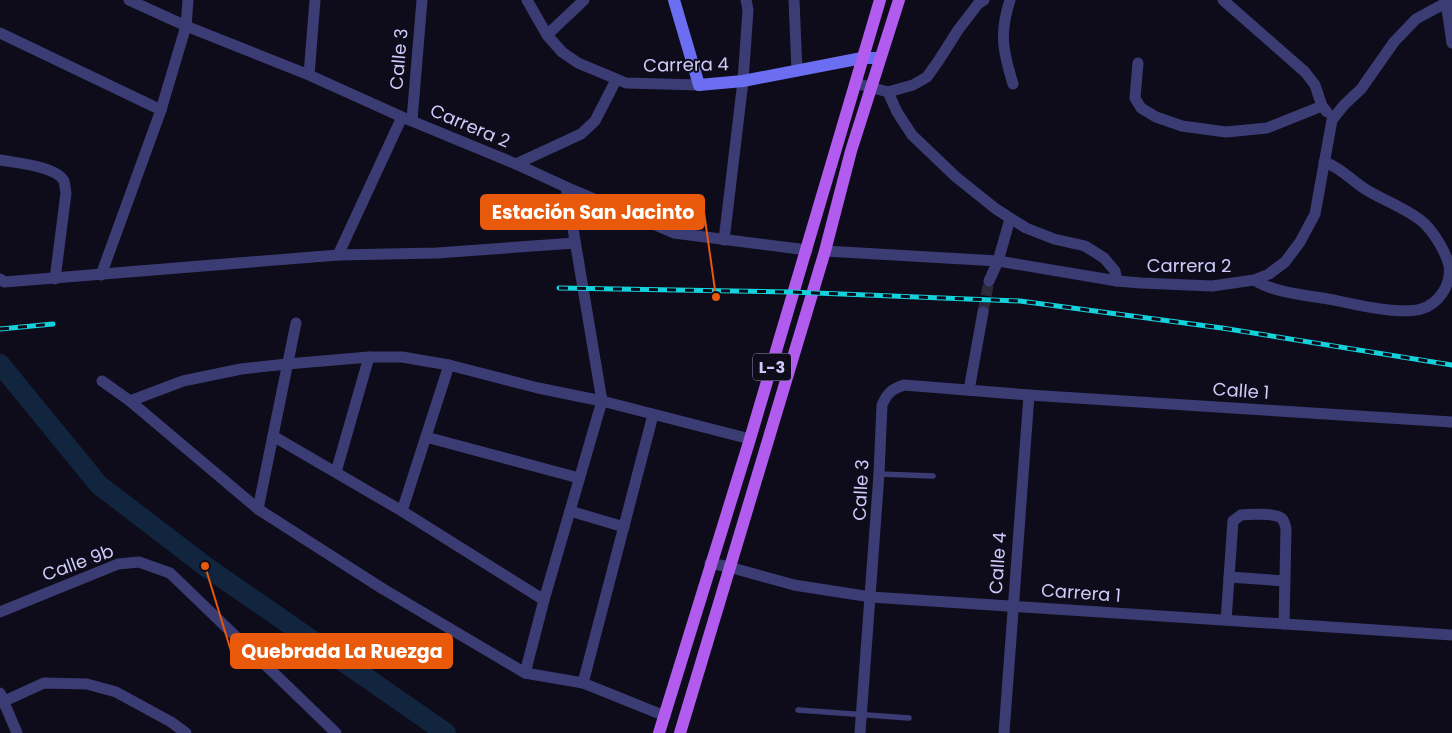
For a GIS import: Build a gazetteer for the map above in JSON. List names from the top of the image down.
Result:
{
  "streets": {
    "main road": ["L-3"],
    "street": [
      "Calle 3",
      "Carrera 4",
      "Carrera 2",
      "Calle 1",
      "Calle 9b",
      "Calle 4",
      "Carrera 1"
    ]
  },
  "crossings": [
    ["Calle 3", "Carrera 2"],
    ["Calle 3", "Calle 1"],
    ["Calle 3", "Calle 4"],
    ["Calle 3", "Carrera 1"],
    ["Carrera 4", "L-3"],
    ["Carrera 2", "L-3"],
    ["L-3", "Carrera 1"],
    ["Calle 1", "Calle 4"],
    ["Calle 4", "Carrera 1"]
  ],
  "places": ["Estación San Jacinto", "Quebrada La Ruezga"]
}
